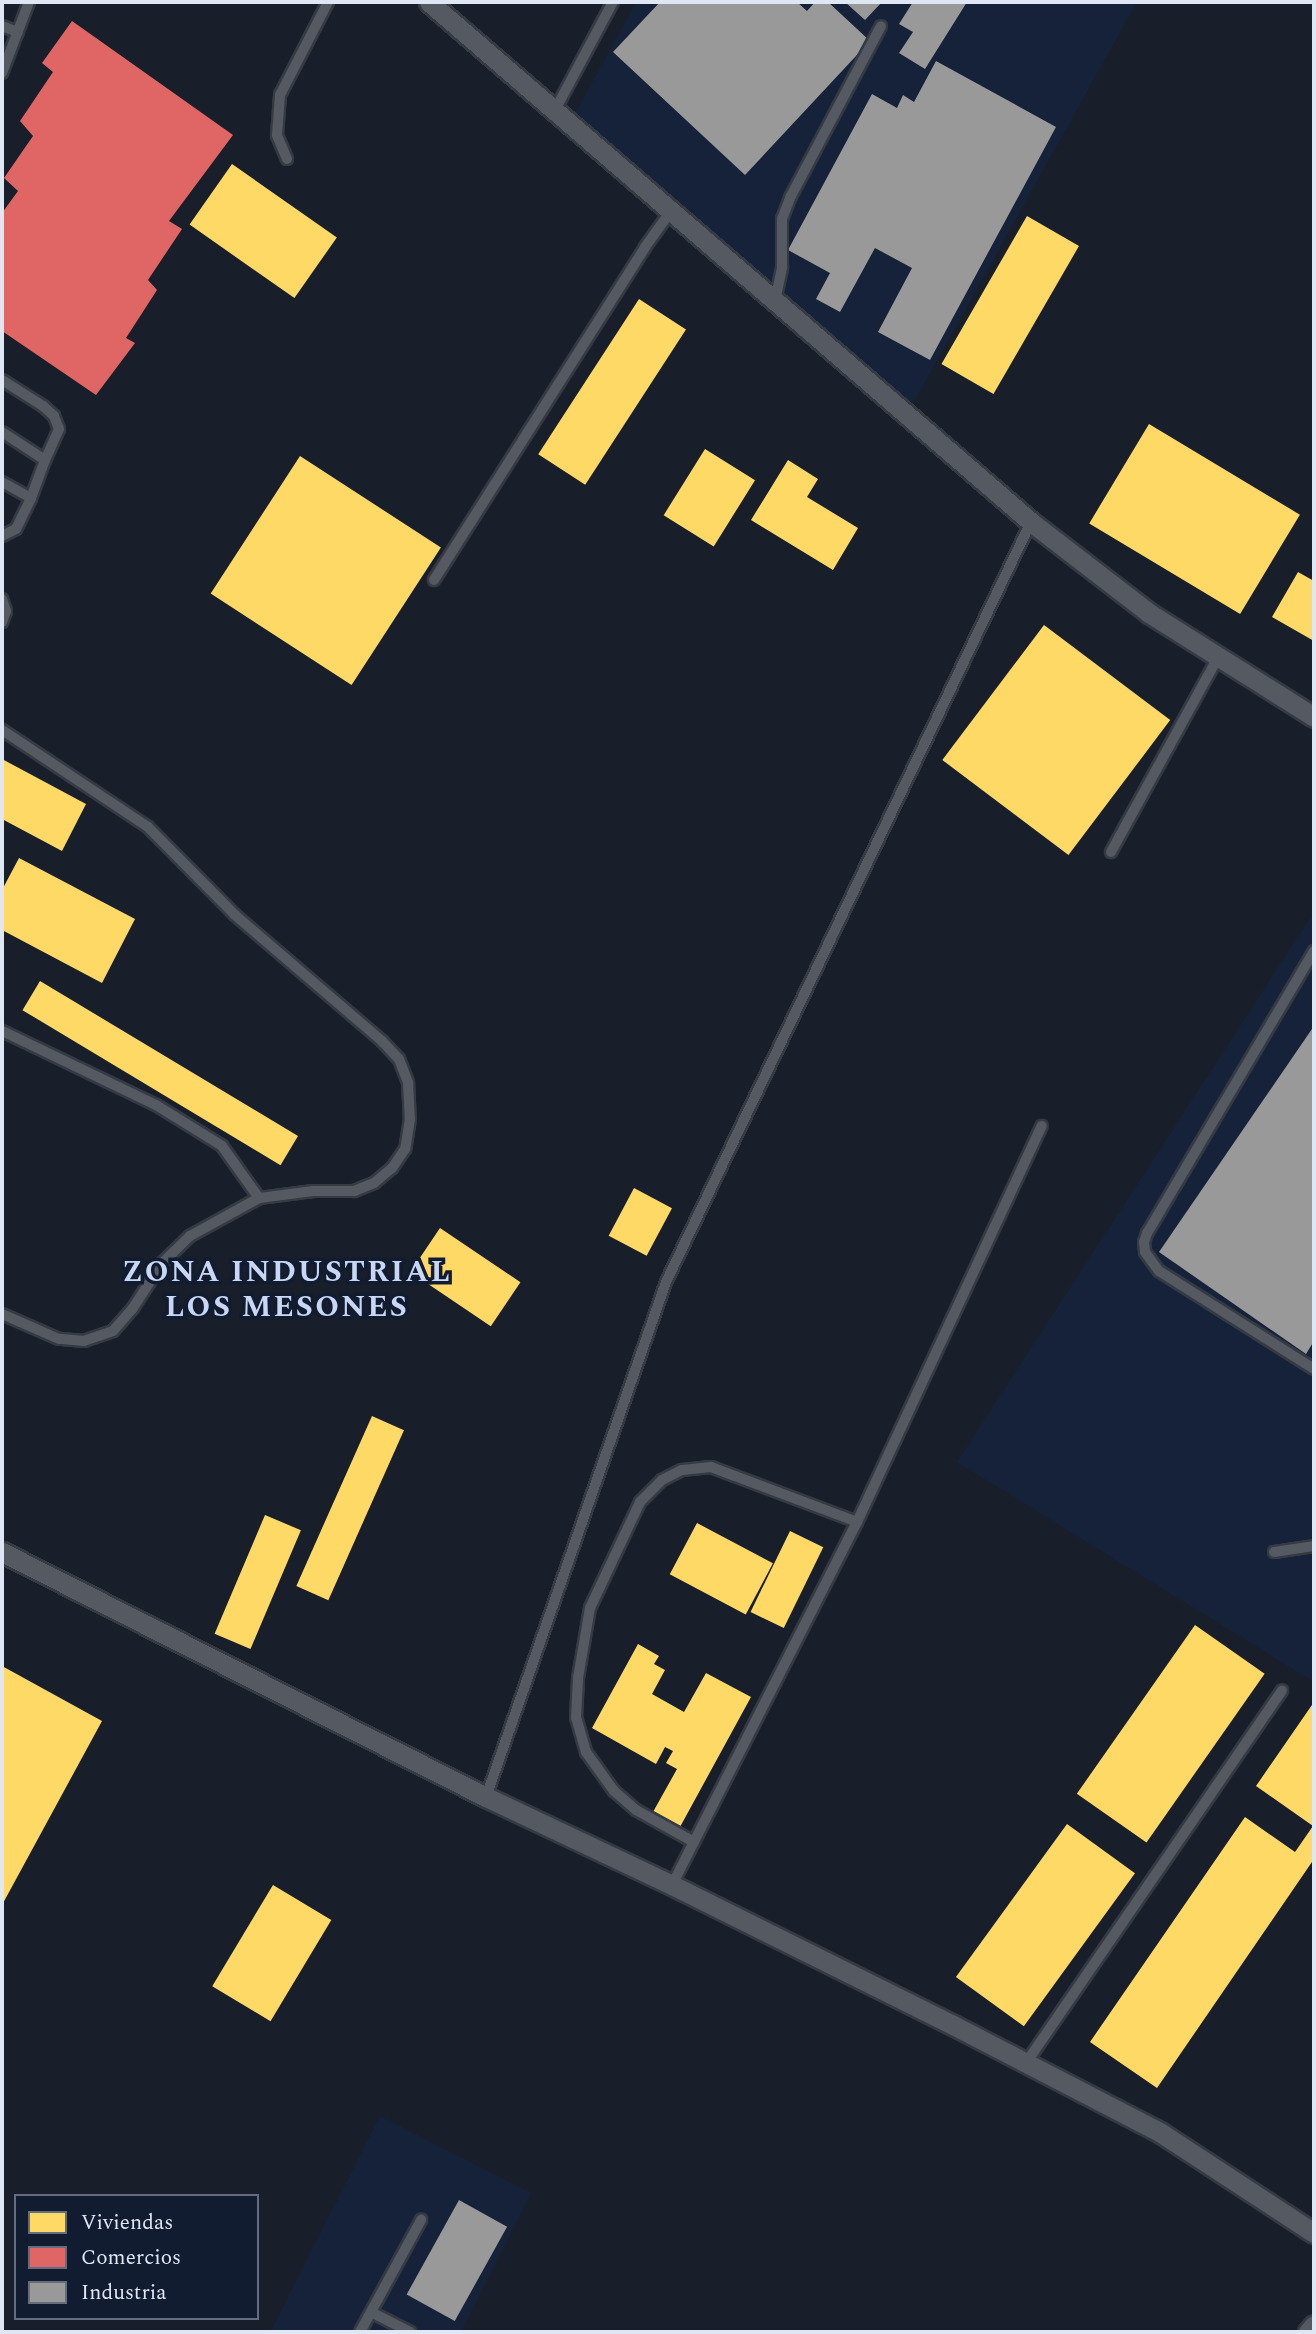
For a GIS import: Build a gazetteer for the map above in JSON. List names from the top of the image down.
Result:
{
  "districts": ["ZONA INDUSTRIAL LOS MESONES"],
  "legend": ["Viviendas", "Comercios", "Industria"]
}
